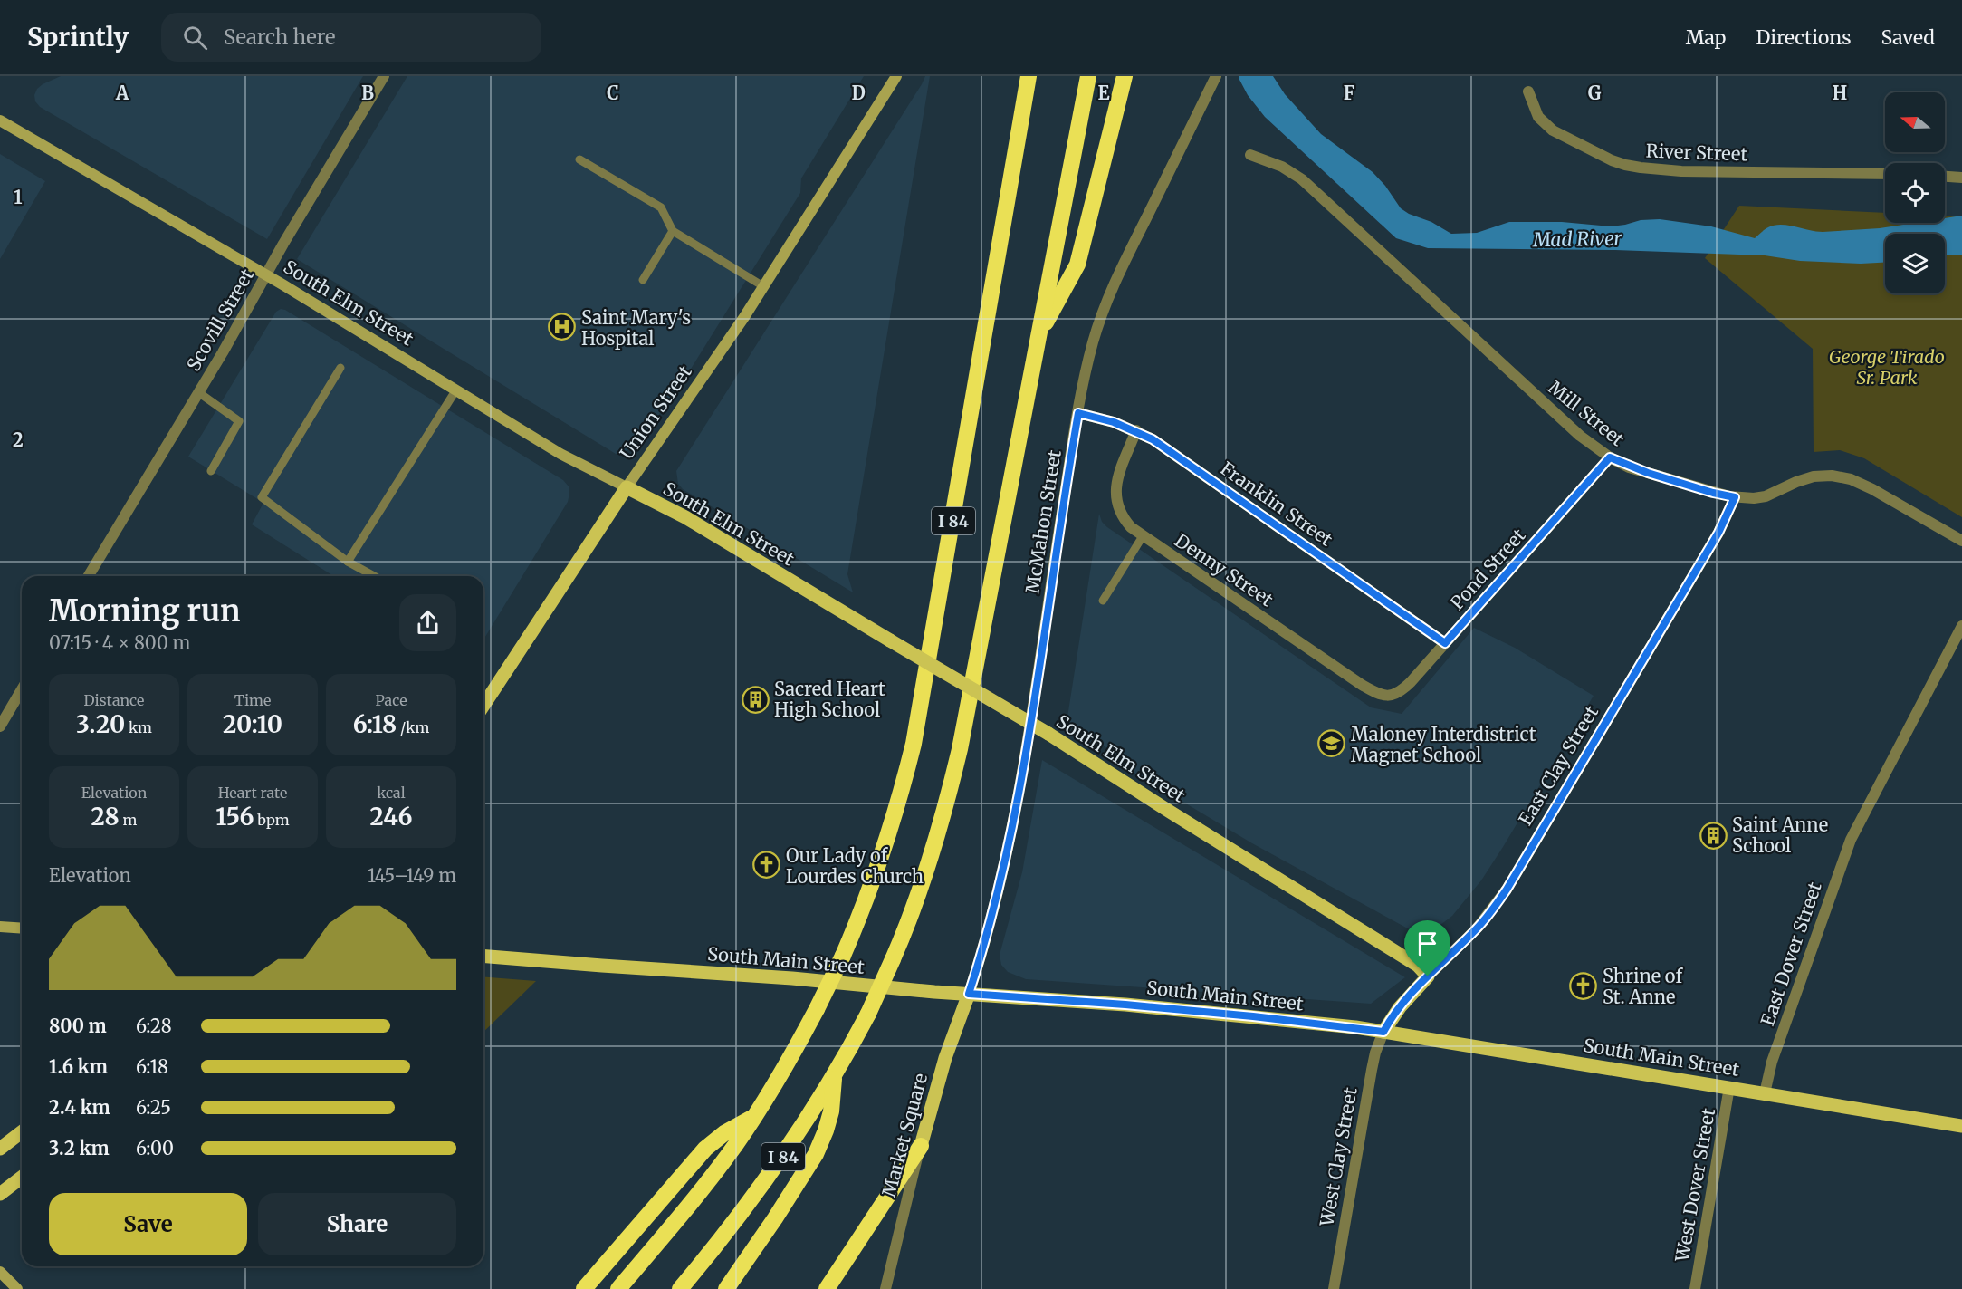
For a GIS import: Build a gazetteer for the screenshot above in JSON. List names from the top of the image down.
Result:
{
  "streets": {
    "highway": ["I 84"],
    "main road": [
      "South Elm Street",
      "Union Street",
      "East Clay Street",
      "South Main Street",
      "Market Square"
    ],
    "street": [
      "River Street",
      "Scovill Street",
      "Mill Street",
      "Franklin Street",
      "McMahon Street",
      "Pond Street",
      "Denny Street",
      "East Dover Street",
      "West Clay Street",
      "West Dover Street"
    ]
  },
  "crossings": [
    ["South Elm Street", "Scovill Street"],
    ["South Elm Street", "Union Street"],
    ["South Elm Street", "East Clay Street"],
    ["Mill Street", "Pond Street"],
    ["Mill Street", "East Clay Street"],
    ["Franklin Street", "McMahon Street"],
    ["Franklin Street", "Pond Street"],
    ["Franklin Street", "Denny Street"],
    ["McMahon Street", "South Main Street"],
    ["McMahon Street", "Market Square"],
    ["Pond Street", "Denny Street"],
    ["East Clay Street", "South Main Street"],
    ["East Clay Street", "West Clay Street"],
    ["East Dover Street", "South Main Street"],
    ["South Main Street", "Market Square"],
    ["South Main Street", "West Clay Street"],
    ["South Main Street", "West Dover Street"]
  ],
  "water": ["Mad River"],
  "parks": ["George Tirado Sr. Park"],
  "places": {
    "hospital": ["Saint Mary's Hospital"],
    "building": ["Sacred Heart High School", "Saint Anne School"],
    "school or university": ["Maloney Interdistrict Magnet School"],
    "church": ["Our Lady of Lourdes Church", "Shrine of St. Anne"]
  },
  "north": "left",
  "page": {
    "header": "Sprintly",
    "search": "Search here",
    "nav": ["Map", "Directions", "Saved"],
    "heading": ["Morning run", "07:15 · 4 × 800 m"],
    "stats": [
      ["Distance", "3.20 km"],
      ["Time", "20:10"],
      ["Pace", "6:18 /km"],
      ["Elevation", "28 m"],
      ["Heart rate", "156 bpm"],
      ["kcal", "246"]
    ],
    "chart": ["Elevation", "145–149 m"],
    "list": [
      {
        "name": "800 m",
        "note": "6:28"
      },
      {
        "name": "1.6 km",
        "note": "6:18"
      },
      {
        "name": "2.4 km",
        "note": "6:25"
      },
      {
        "name": "3.2 km",
        "note": "6:00"
      }
    ],
    "buttons": ["Save", "Share"]
  },
  "grid": {
    "columns": [
      "A",
      "B",
      "C",
      "D",
      "E",
      "F",
      "G",
      "H"
    ],
    "rows": ["1", "2"]
  }
}
